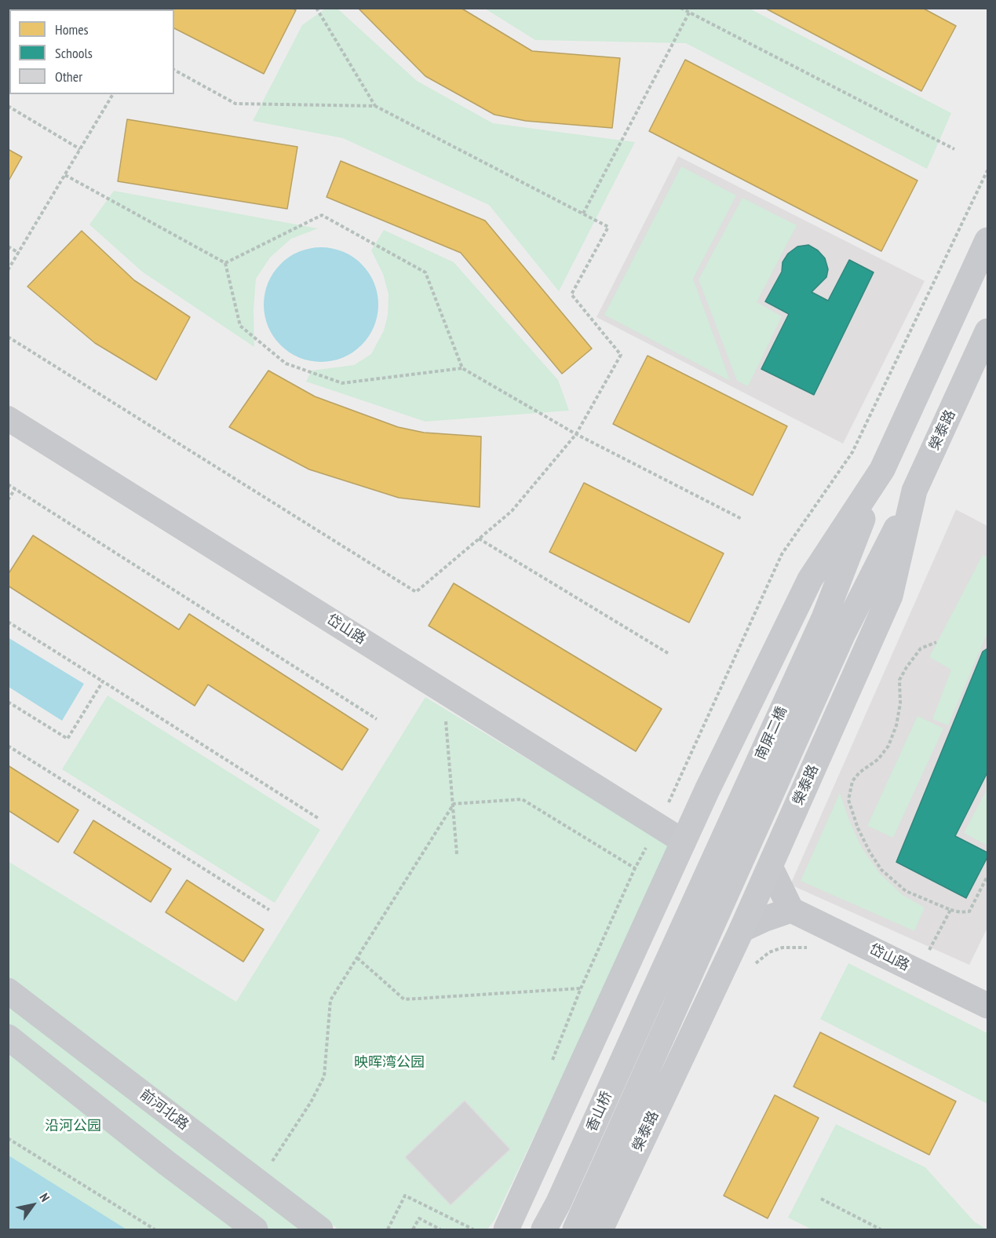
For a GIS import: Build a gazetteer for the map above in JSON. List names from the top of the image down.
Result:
{
  "streets": {
    "main road": [
      "榮泰路",
      "南屏二橋",
      "前河北路",
      "香山桥"
    ],
    "street": ["岱山路"]
  },
  "crossings": [
    ["榮泰路", "南屏二橋"],
    ["南屏二橋", "香山桥"]
  ],
  "parks": ["映晖湾公园", "沿河公园"],
  "legend": ["Homes", "Schools", "Other"],
  "north": "top right"
}
